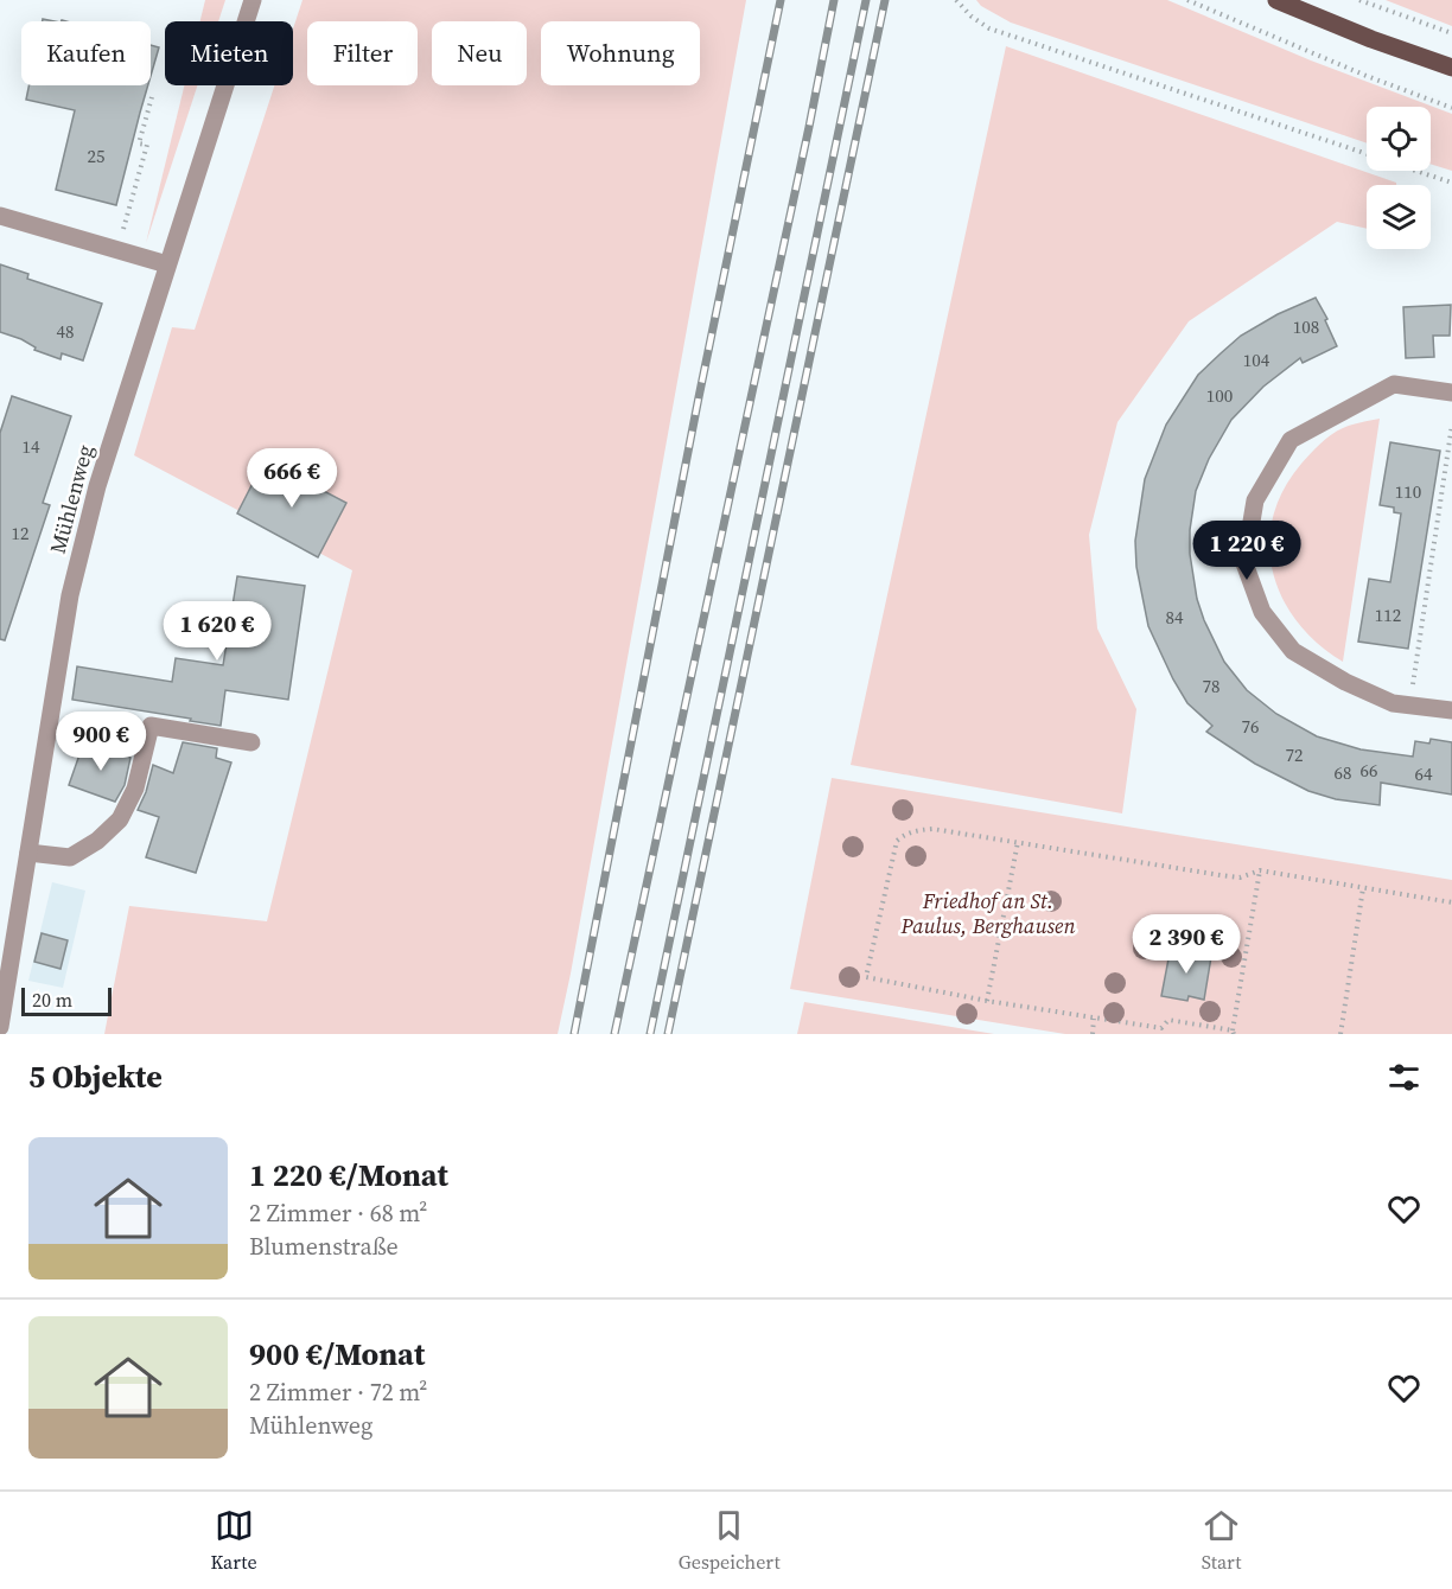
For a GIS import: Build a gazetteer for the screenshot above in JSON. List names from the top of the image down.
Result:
{
  "streets": {
    "street": ["Mühlenweg"]
  },
  "parks": ["Friedhof an St. Paulus, Berghausen"],
  "house_numbers": [
    "25",
    "108",
    "48",
    "104",
    "100",
    "14",
    "110",
    "12",
    "112",
    "84",
    "78",
    "76",
    "72",
    "66",
    "68",
    "64"
  ],
  "scale_bar": "20 m",
  "page": {
    "chip": [
      "Kaufen",
      "Mieten",
      "Filter",
      "Neu",
      "Wohnung"
    ],
    "price": [
      "666 €",
      "1 220 €",
      "1 620 €",
      "900 €",
      "2 390 €"
    ],
    "scale": "20 m",
    "heading": "5 Objekte",
    "list": [
      {
        "name": "1 220 €/Monat",
        "note": "2 Zimmer · 68 m² · Blumenstraße"
      },
      {
        "name": "900 €/Monat",
        "note": "2 Zimmer · 72 m² · Mühlenweg"
      }
    ],
    "tabs": ["Karte", "Gespeichert", "Start"]
  }
}
